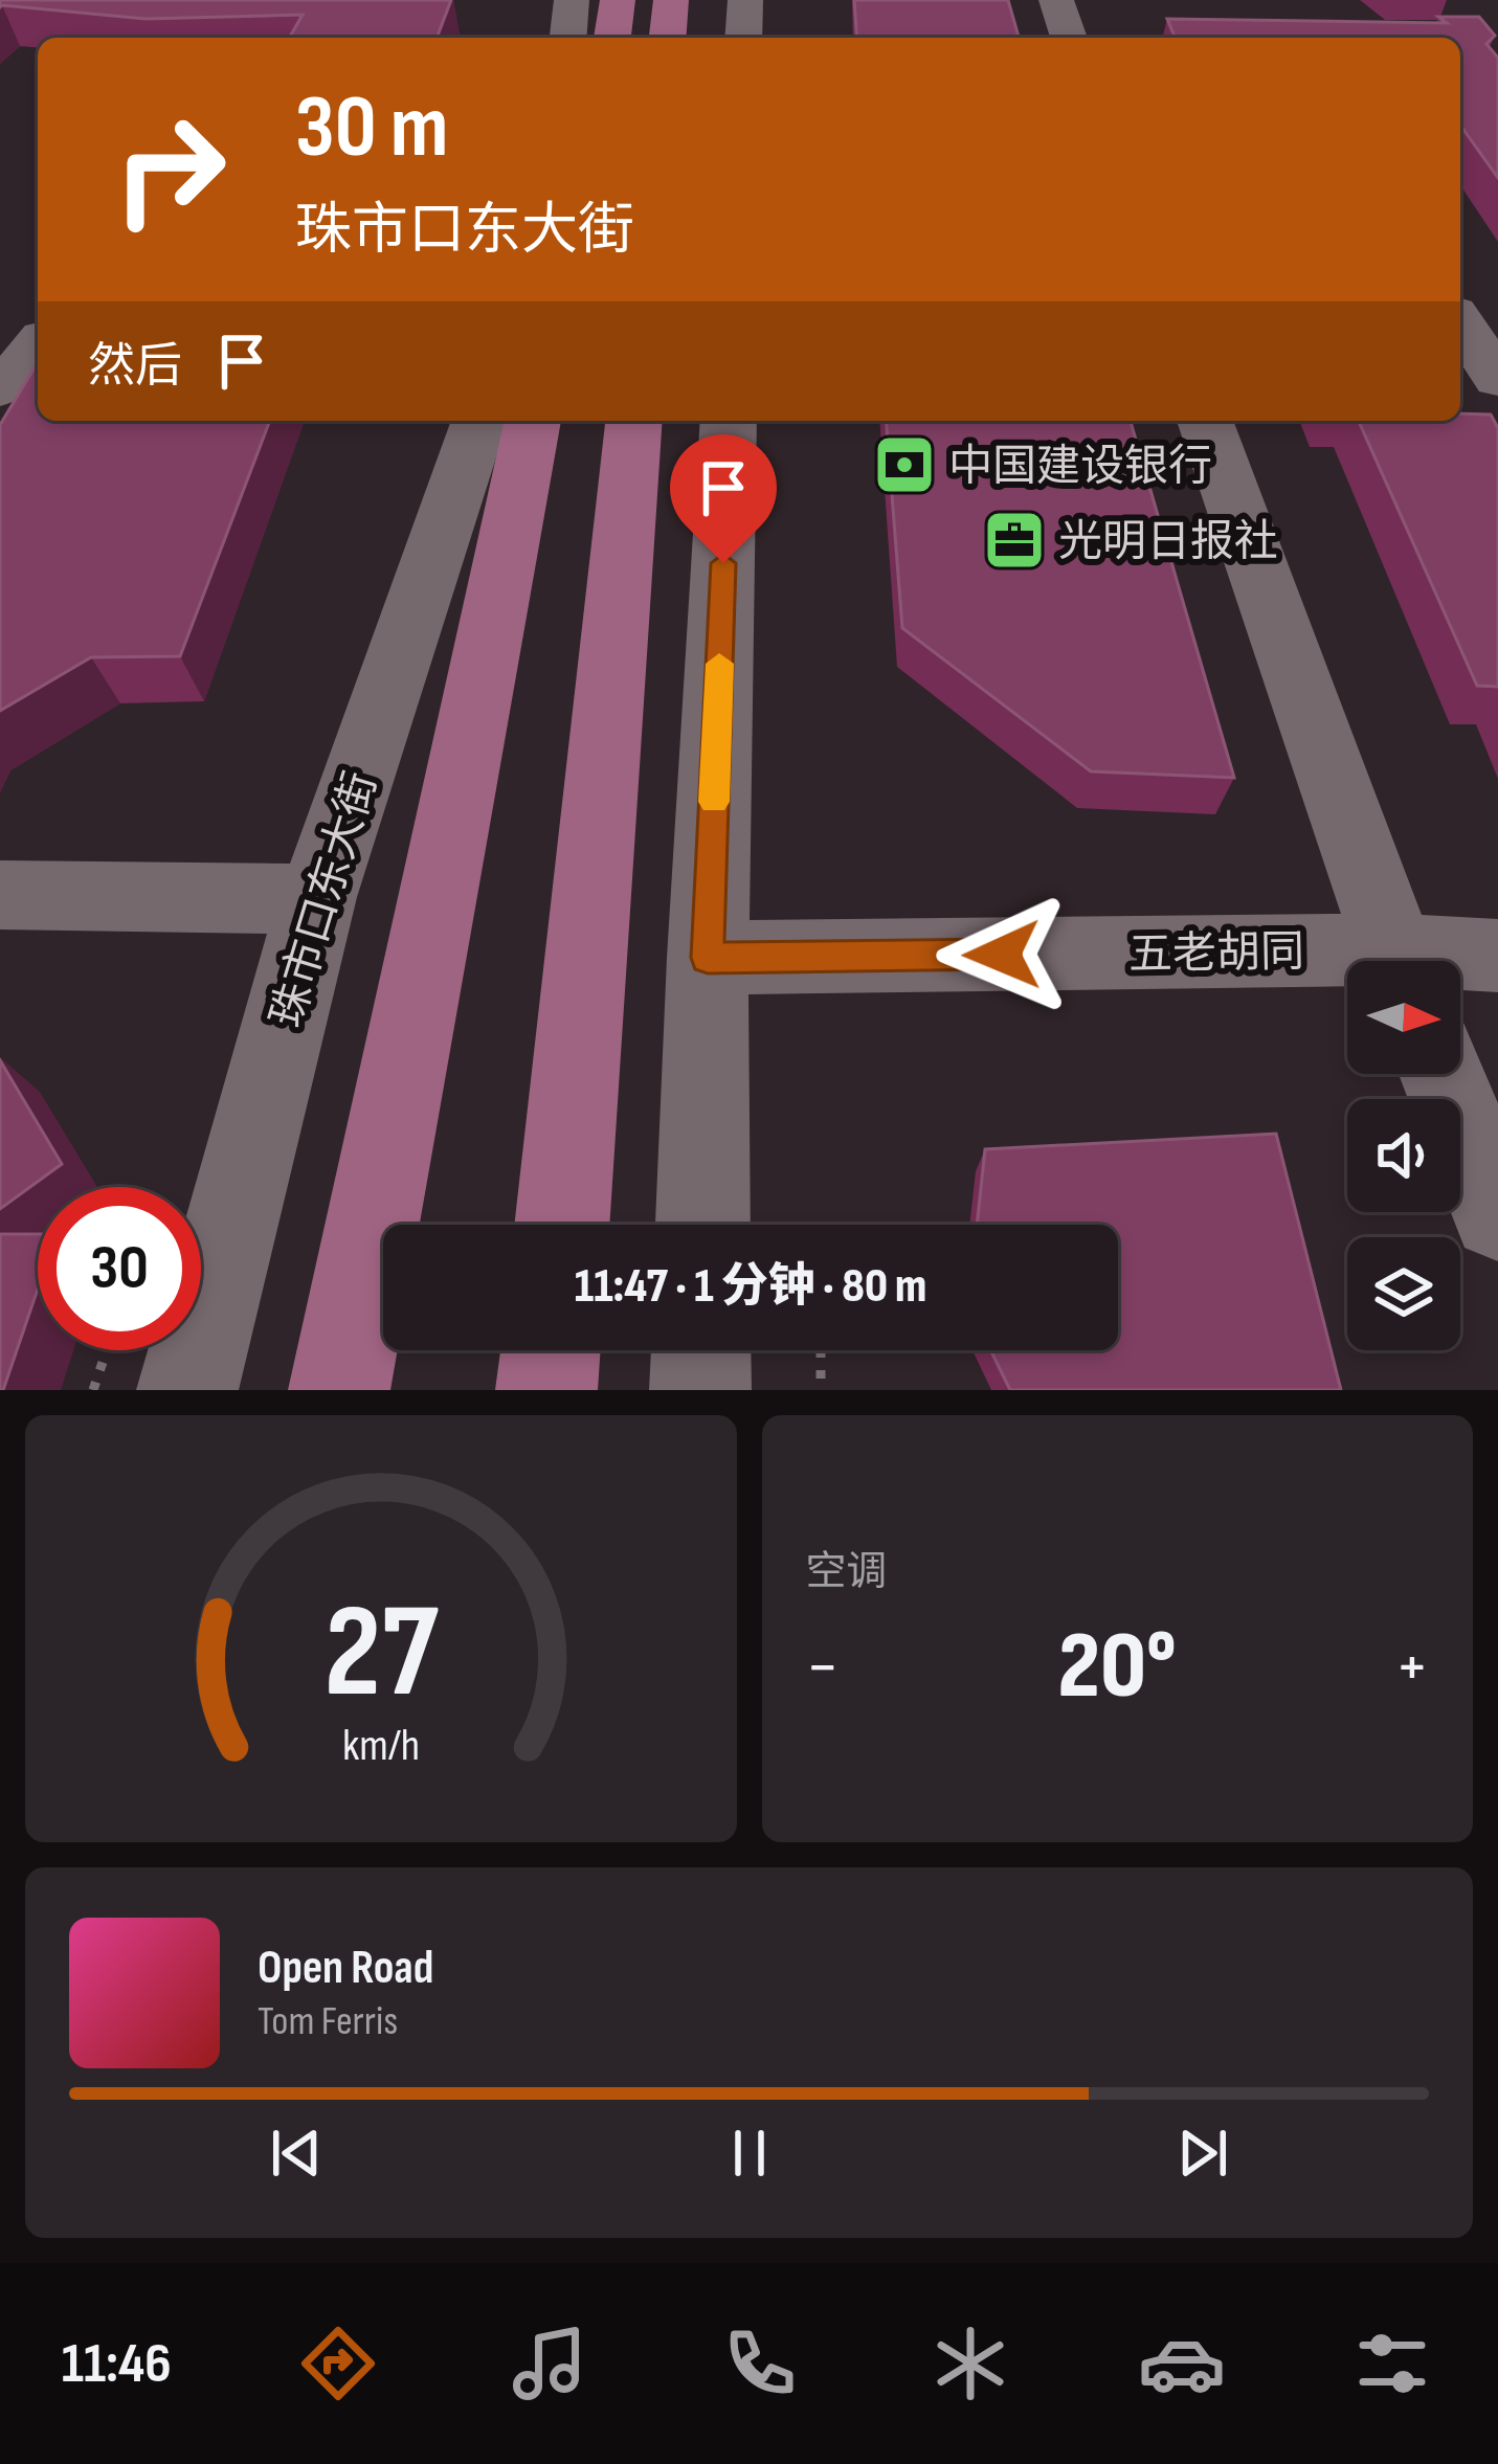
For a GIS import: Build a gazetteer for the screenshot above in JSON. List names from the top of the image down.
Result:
{
  "streets": {
    "street": ["珠市口东大街", "五老胡同"]
  },
  "places": {
    "bank": ["中国建设银行"],
    "office": ["光明日报社"]
  },
  "north": "right",
  "page": {
    "turn": ["30 m", "珠市口东大街"],
    "then": "然后",
    "limit": "30",
    "trip": "11:47 · 1 分钟 · 80 m",
    "tile": "空调",
    "heat": ["−", "20°", "+"],
    "song": ["Open Road", "Tom Ferris"],
    "tabs": "11:46",
    "gauge": ["27", "km/h"]
  }
}
